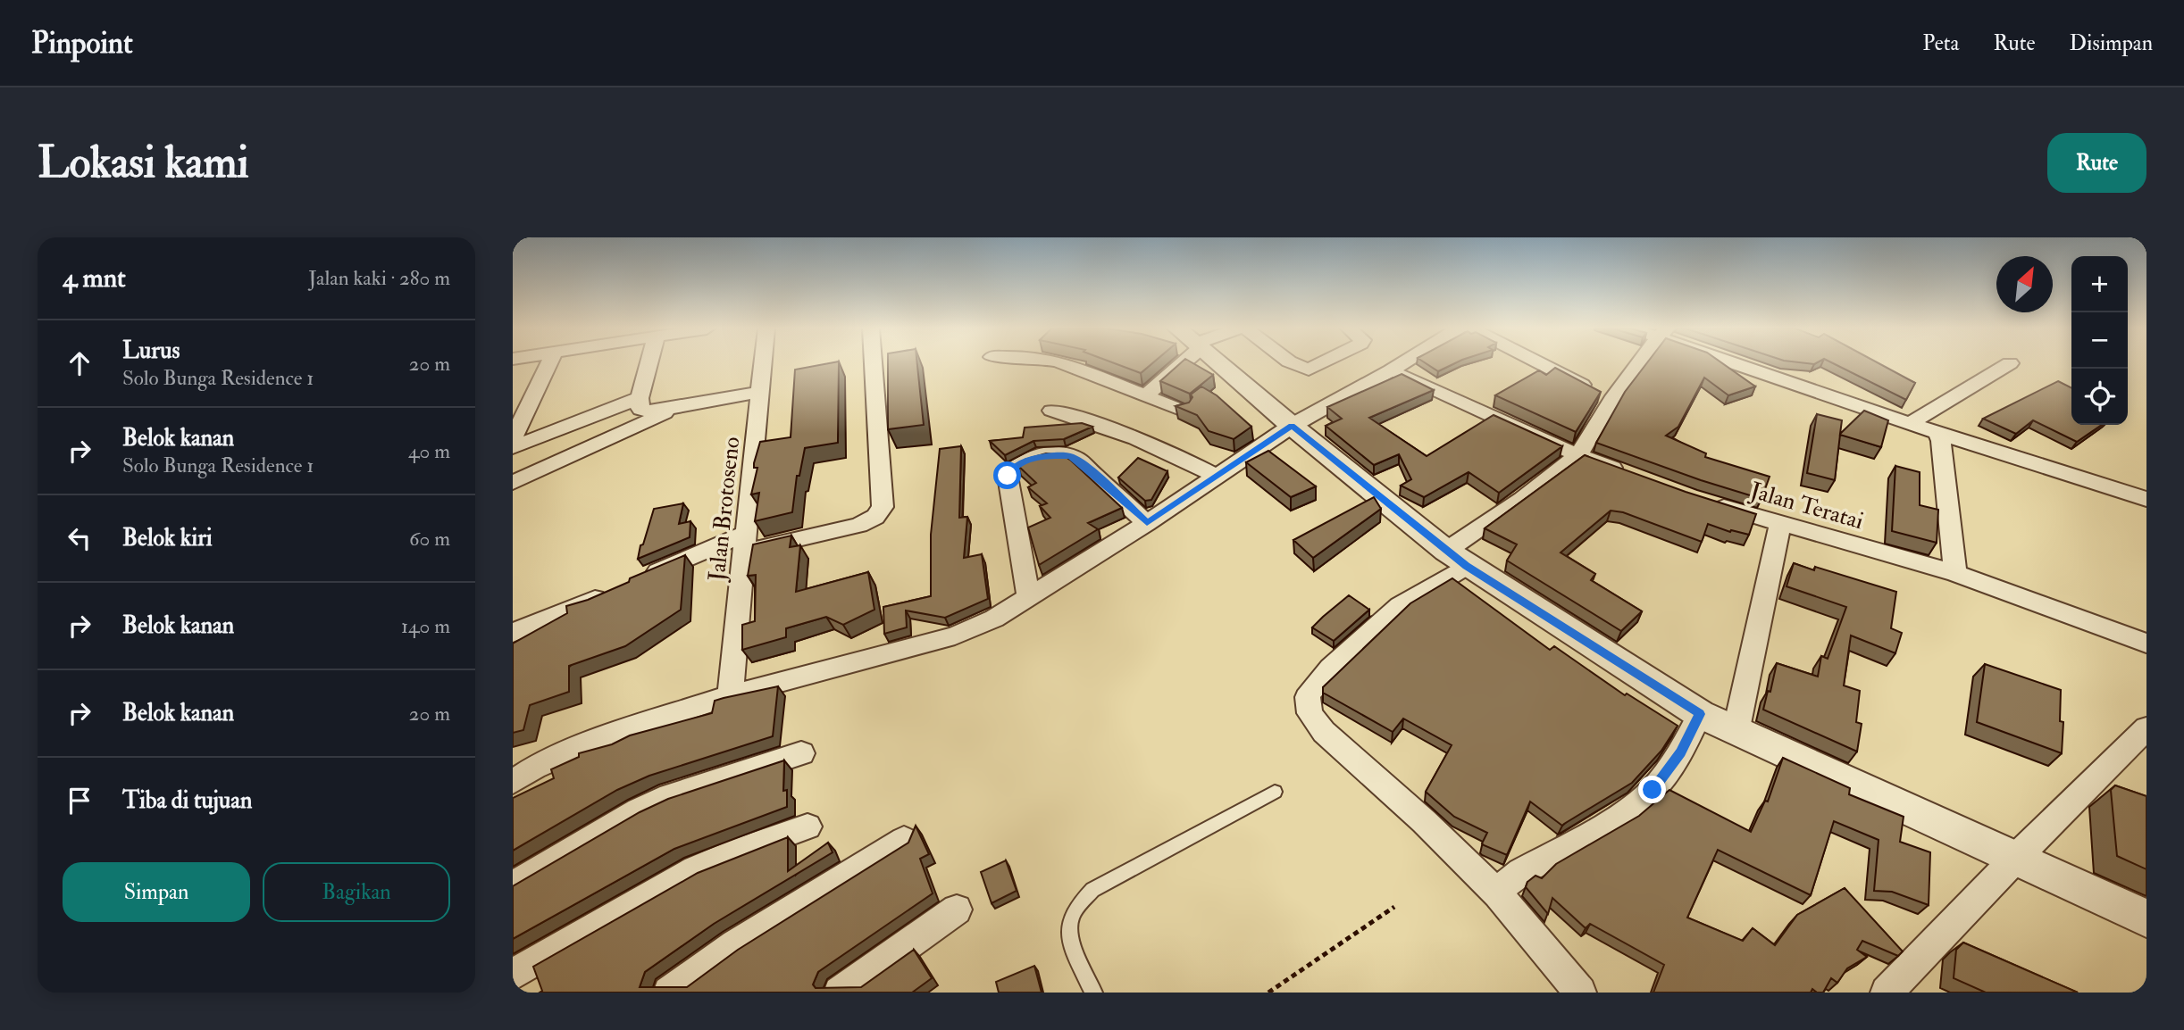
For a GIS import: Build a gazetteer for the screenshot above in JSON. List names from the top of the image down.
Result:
{
  "streets": {
    "street": ["Jalan Teratai", "Jalan Brotoseno"]
  },
  "north": "top right",
  "page": {
    "header": "Pinpoint",
    "nav": ["Peta", "Rute", "Disimpan"],
    "buttons": [
      "Rute",
      ["Simpan", "Bagikan"]
    ],
    "title": "Lokasi kami",
    "heading": ["4 mnt", "Jalan kaki · 280 m"],
    "map_buttons": ["+", "−"],
    "list": [
      ["Lurus", "Solo Bunga Residence 1", "20 m"],
      ["Belok kanan", "Solo Bunga Residence 1", "40 m"],
      ["Belok kiri", "60 m"],
      ["Belok kanan", "140 m"],
      ["Belok kanan", "20 m"],
      "Tiba di tujuan"
    ]
  }
}
